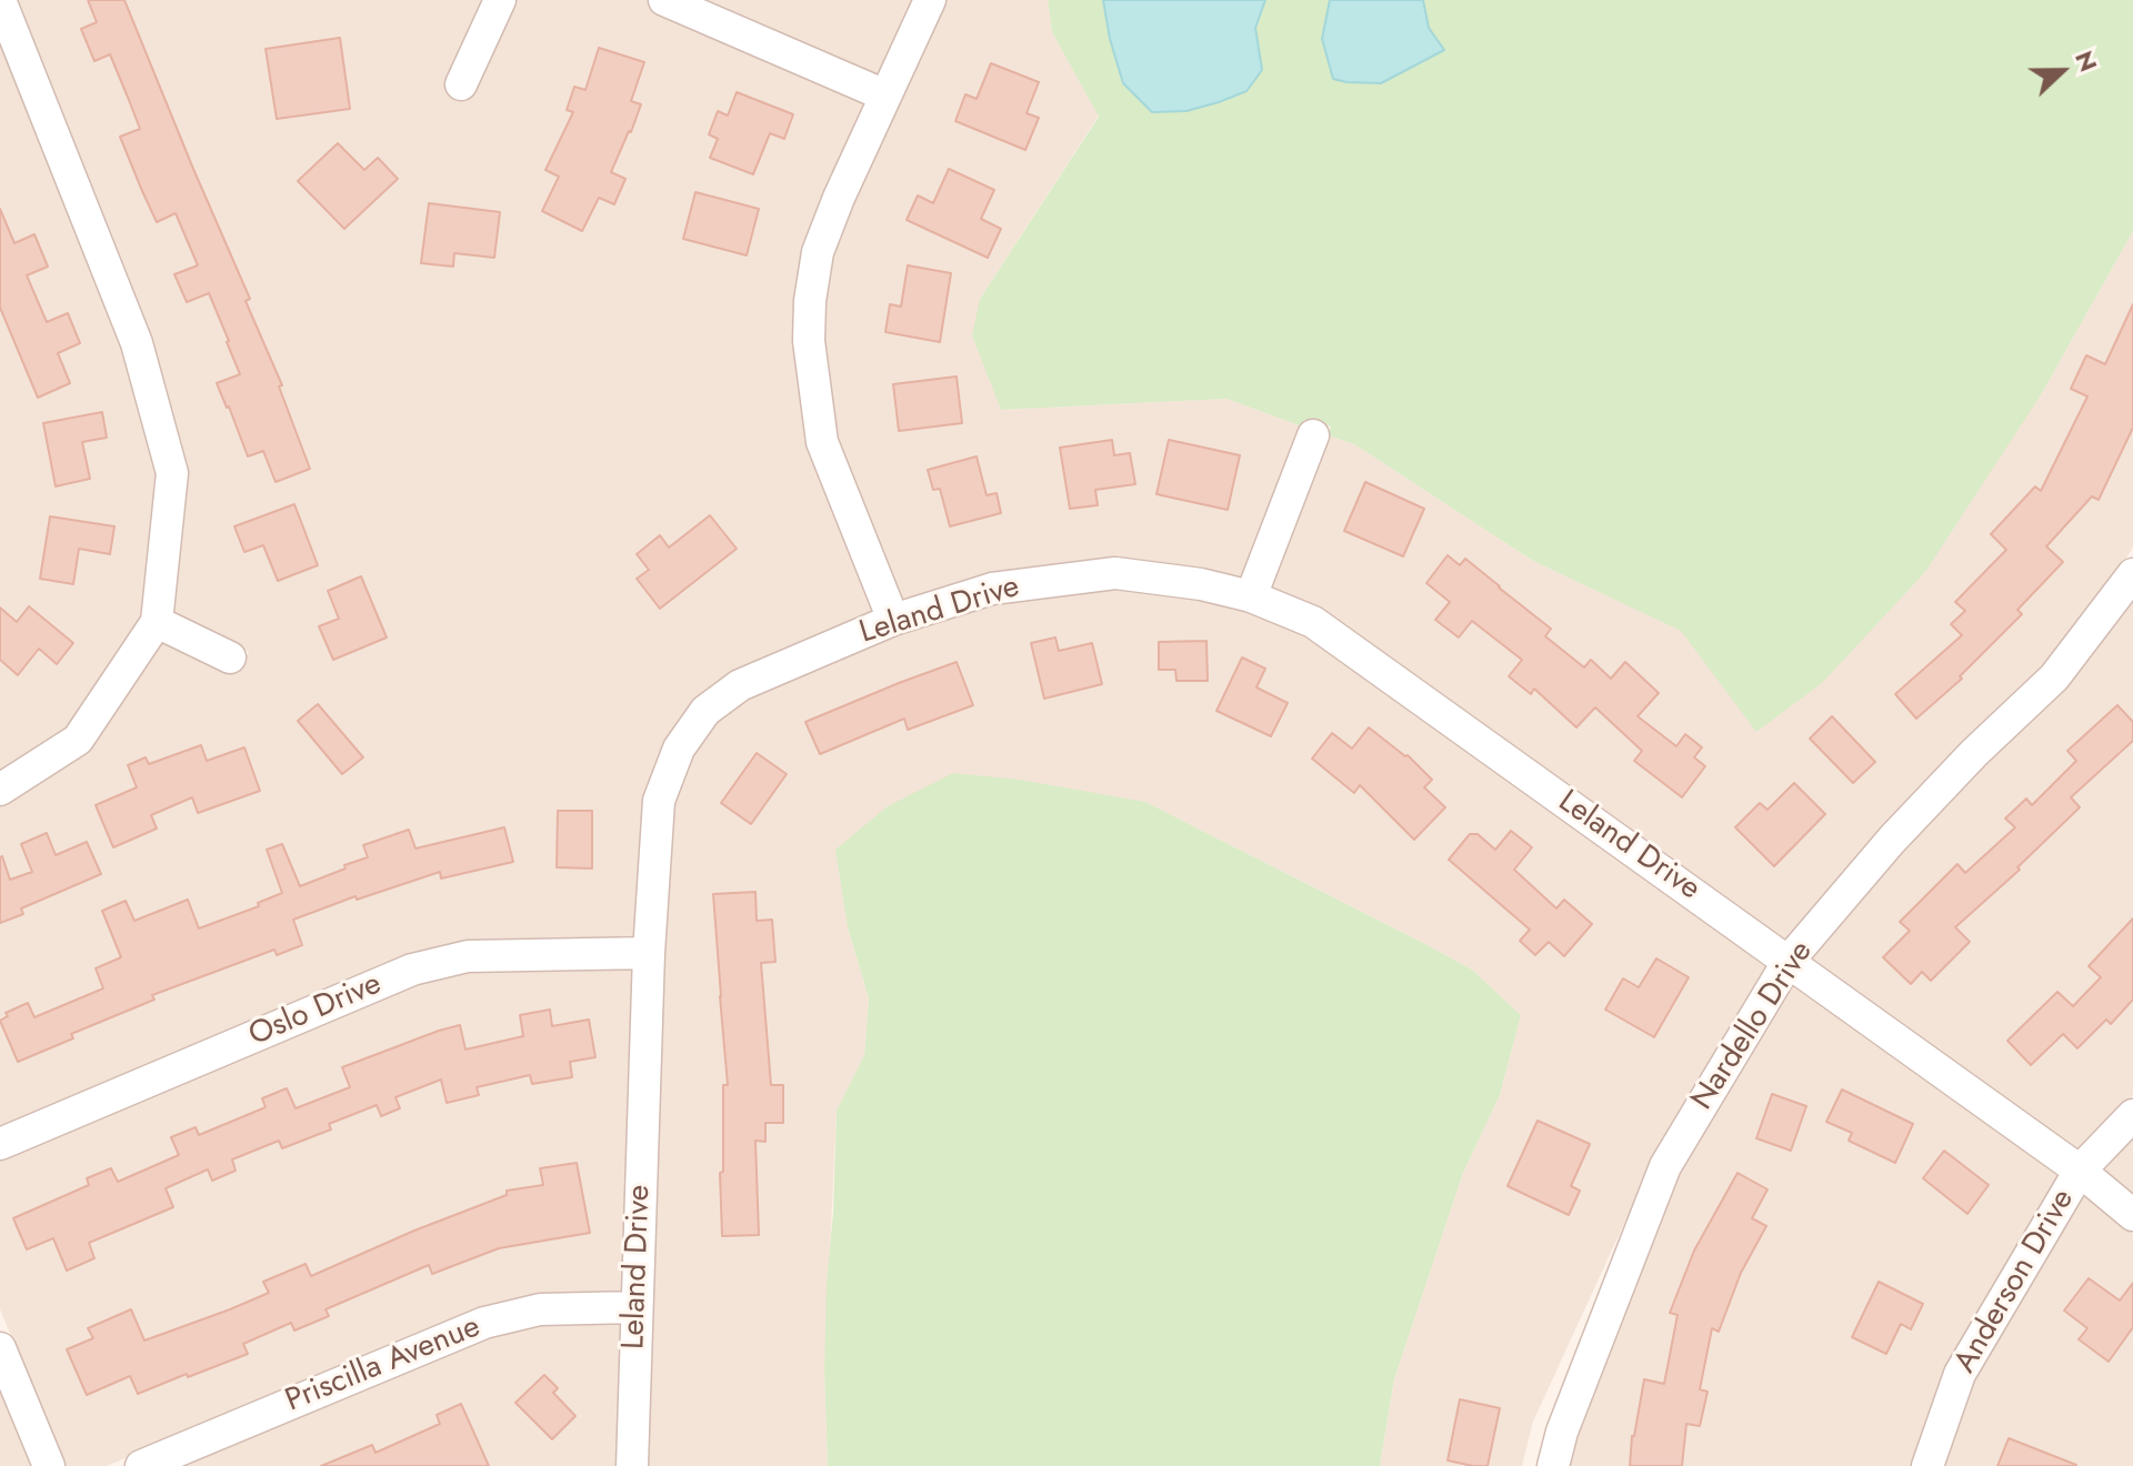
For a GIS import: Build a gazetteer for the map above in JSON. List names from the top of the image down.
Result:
{
  "streets": {
    "street": [
      "Leland Drive",
      "Oslo Drive",
      "Nardello Drive",
      "Anderson Drive",
      "Priscilla Avenue"
    ]
  },
  "crossings": [
    ["Leland Drive", "Oslo Drive"],
    ["Leland Drive", "Nardello Drive"],
    ["Leland Drive", "Anderson Drive"],
    ["Leland Drive", "Priscilla Avenue"]
  ],
  "north": "right"
}
